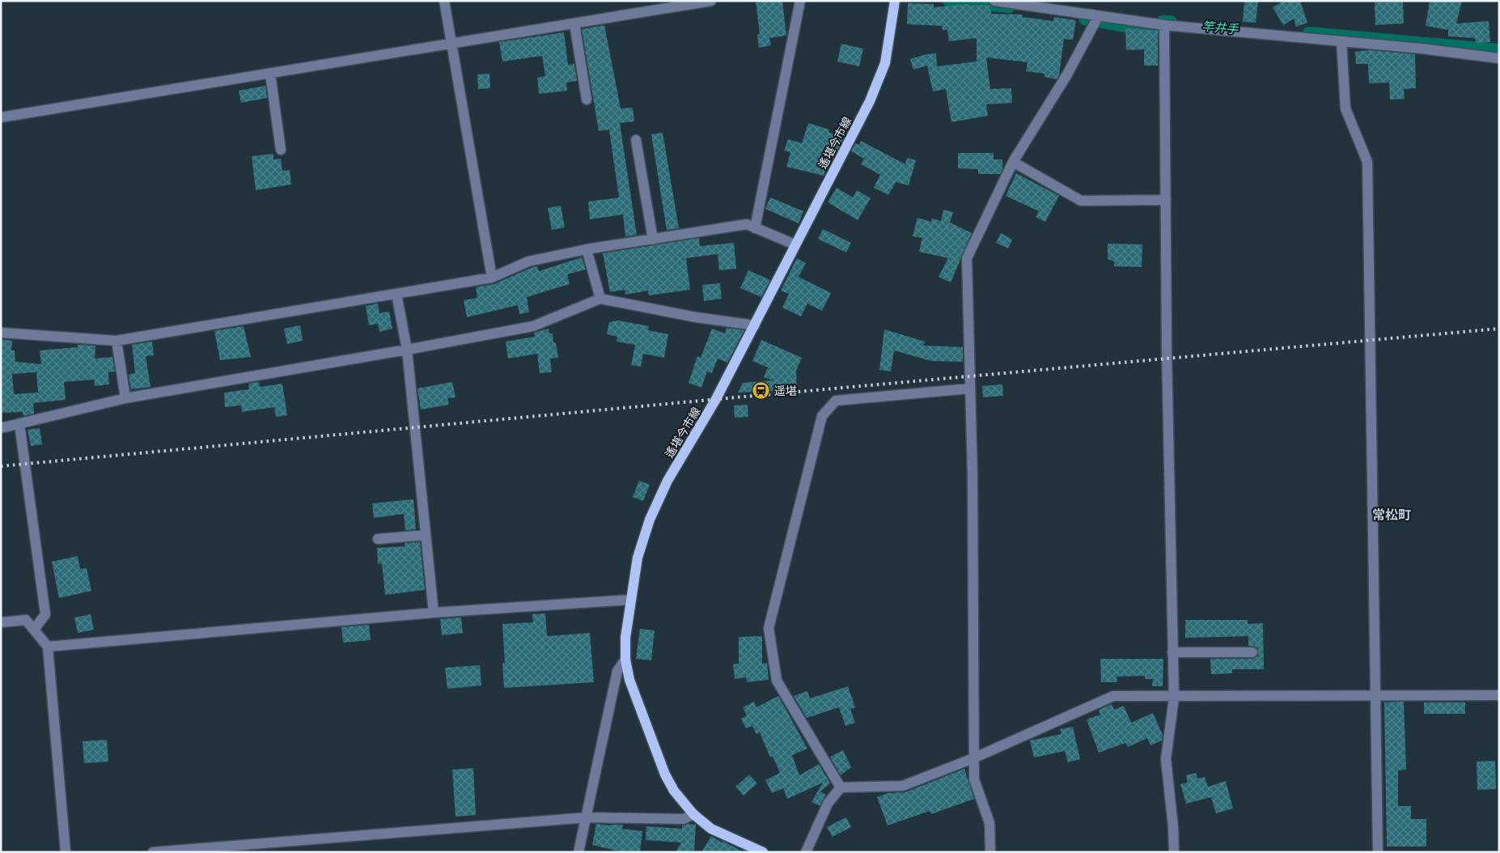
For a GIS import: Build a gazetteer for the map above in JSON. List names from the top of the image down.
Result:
{
  "streets": {
    "main road": ["遙堪今市線"]
  },
  "districts": ["常松町"],
  "water": ["竿井手"],
  "places": {
    "station": ["遥堪"]
  }
}
